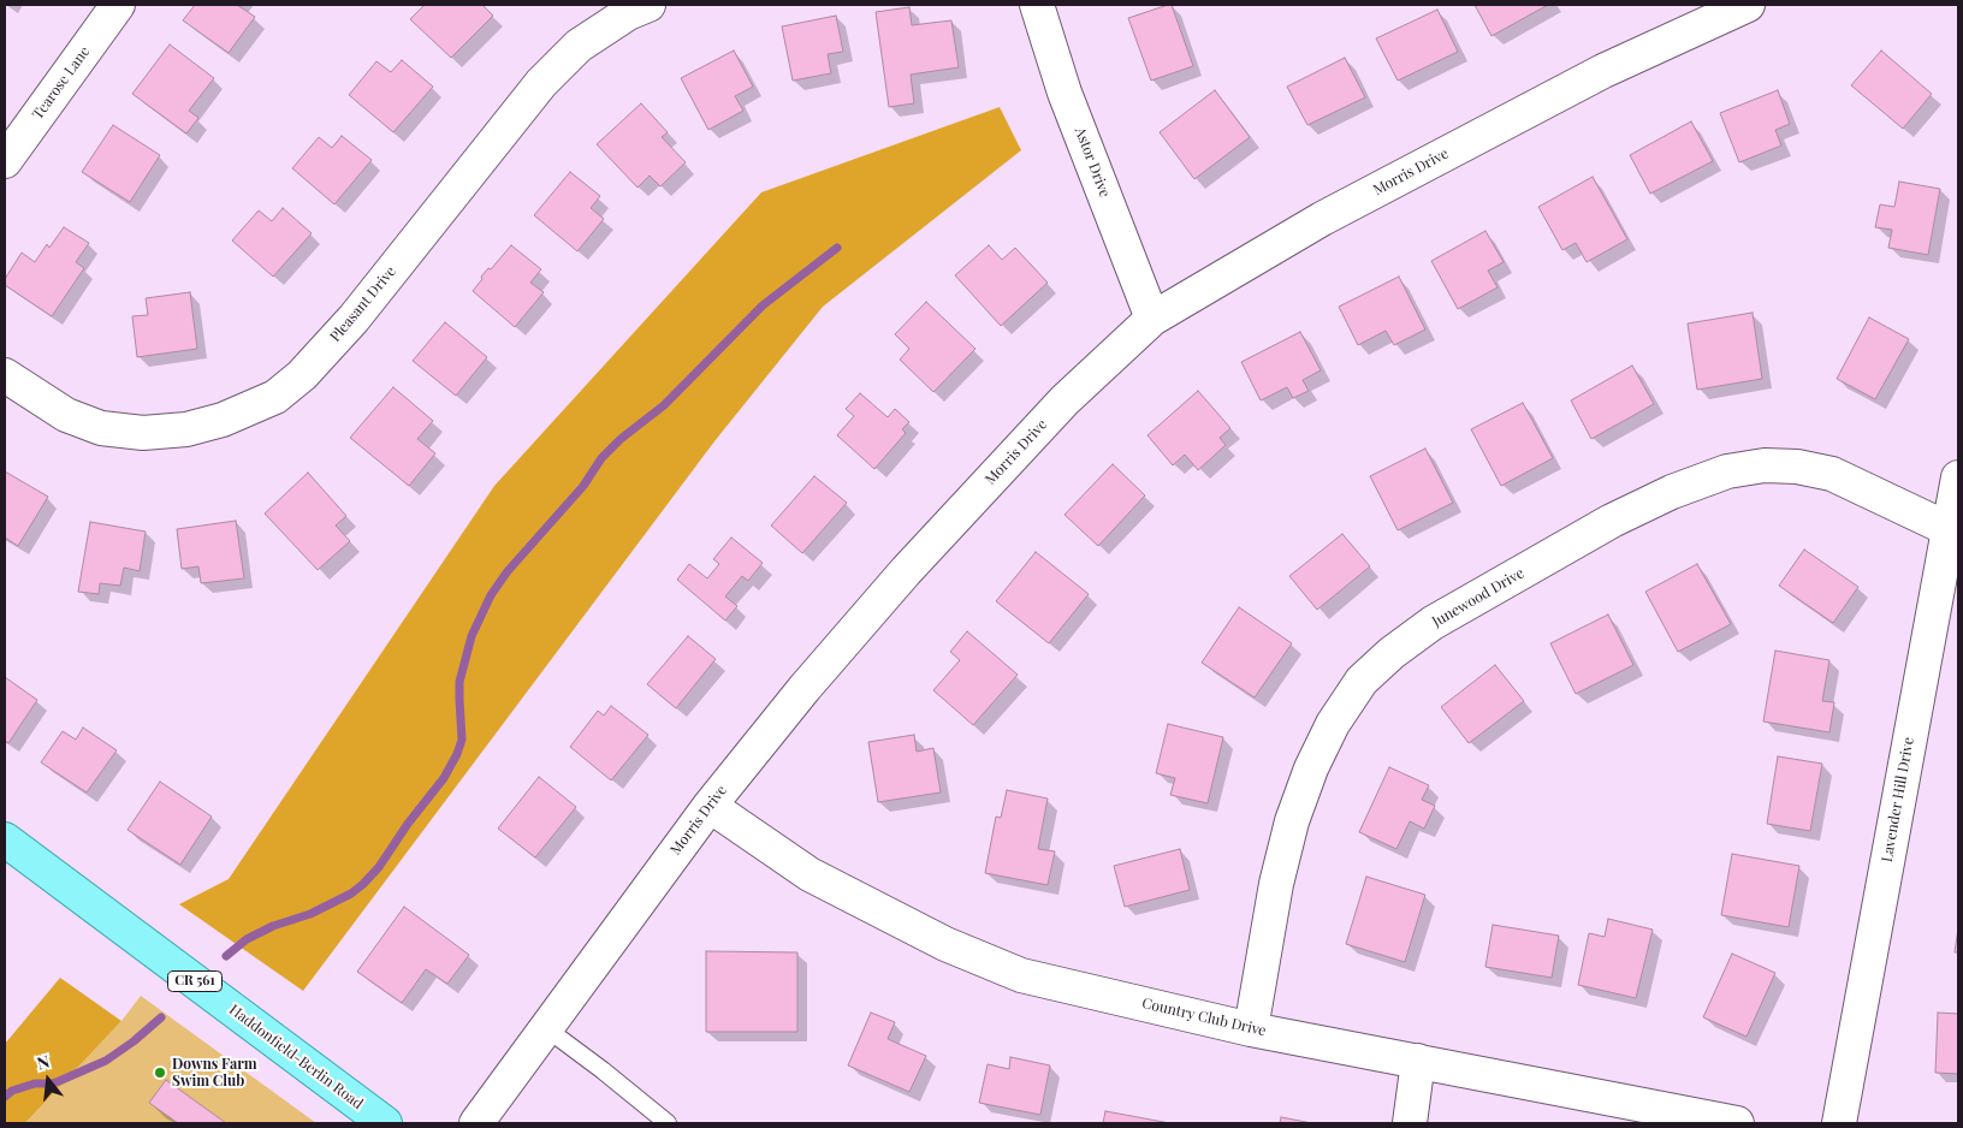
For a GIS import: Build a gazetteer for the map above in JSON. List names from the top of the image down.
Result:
{
  "streets": {
    "main road": ["CR 561", "Haddonfield-Berlin Road"],
    "street": [
      "Tearose Lane",
      "Astor Drive",
      "Morris Drive",
      "Pleasant Drive",
      "Junewood Drive",
      "Lavender Hill Drive",
      "Country Club Drive"
    ]
  },
  "crossings": [
    ["Astor Drive", "Morris Drive"],
    ["Morris Drive", "Country Club Drive"],
    ["Junewood Drive", "Lavender Hill Drive"],
    ["Junewood Drive", "Country Club Drive"]
  ],
  "places": ["Downs Farm Swim Club"],
  "north": "top"
}
